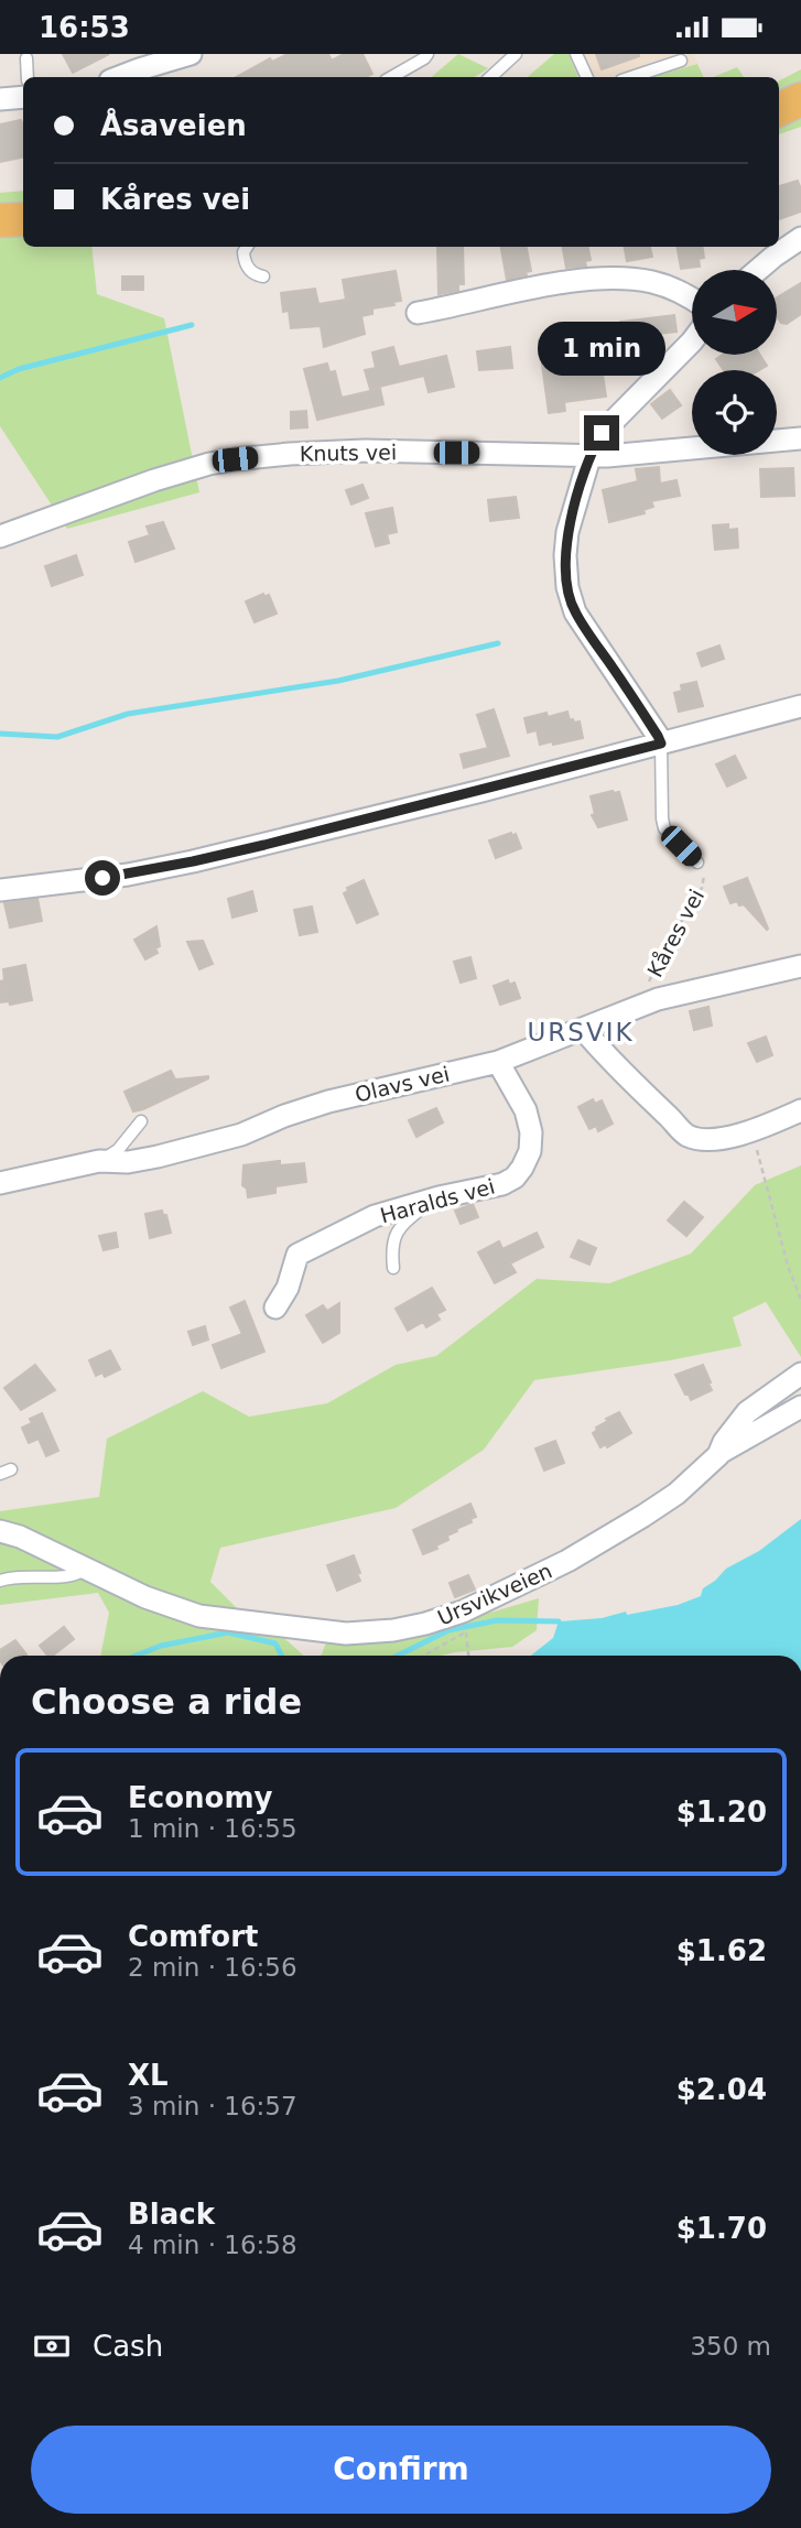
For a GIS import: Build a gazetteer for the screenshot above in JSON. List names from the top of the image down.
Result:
{
  "streets": {
    "street": [
      "Knuts vei",
      "Olavs vei",
      "Haralds vei",
      "Ursvikveien"
    ],
    "path": ["Kåres vei"]
  },
  "crossings": [
    ["Kåres vei", "Olavs vei"],
    ["Olavs vei", "Haralds vei"]
  ],
  "districts": ["URSVIK"],
  "north": "right",
  "page": {
    "status": "16:53",
    "banner": ["Åsaveien", "Kåres vei"],
    "bubble": "1 min",
    "heading": "Choose a ride",
    "list": [
      {
        "name": "Economy",
        "note": "1 min · 16:55",
        "value": "$1.20"
      },
      {
        "name": "Comfort",
        "note": "2 min · 16:56",
        "value": "$1.62"
      },
      {
        "name": "XL",
        "note": "3 min · 16:57",
        "value": "$2.04"
      },
      {
        "name": "Black",
        "note": "4 min · 16:58",
        "value": "$1.70"
      }
    ],
    "pay": ["Cash", "350 m"],
    "buttons": "Confirm"
  }
}
